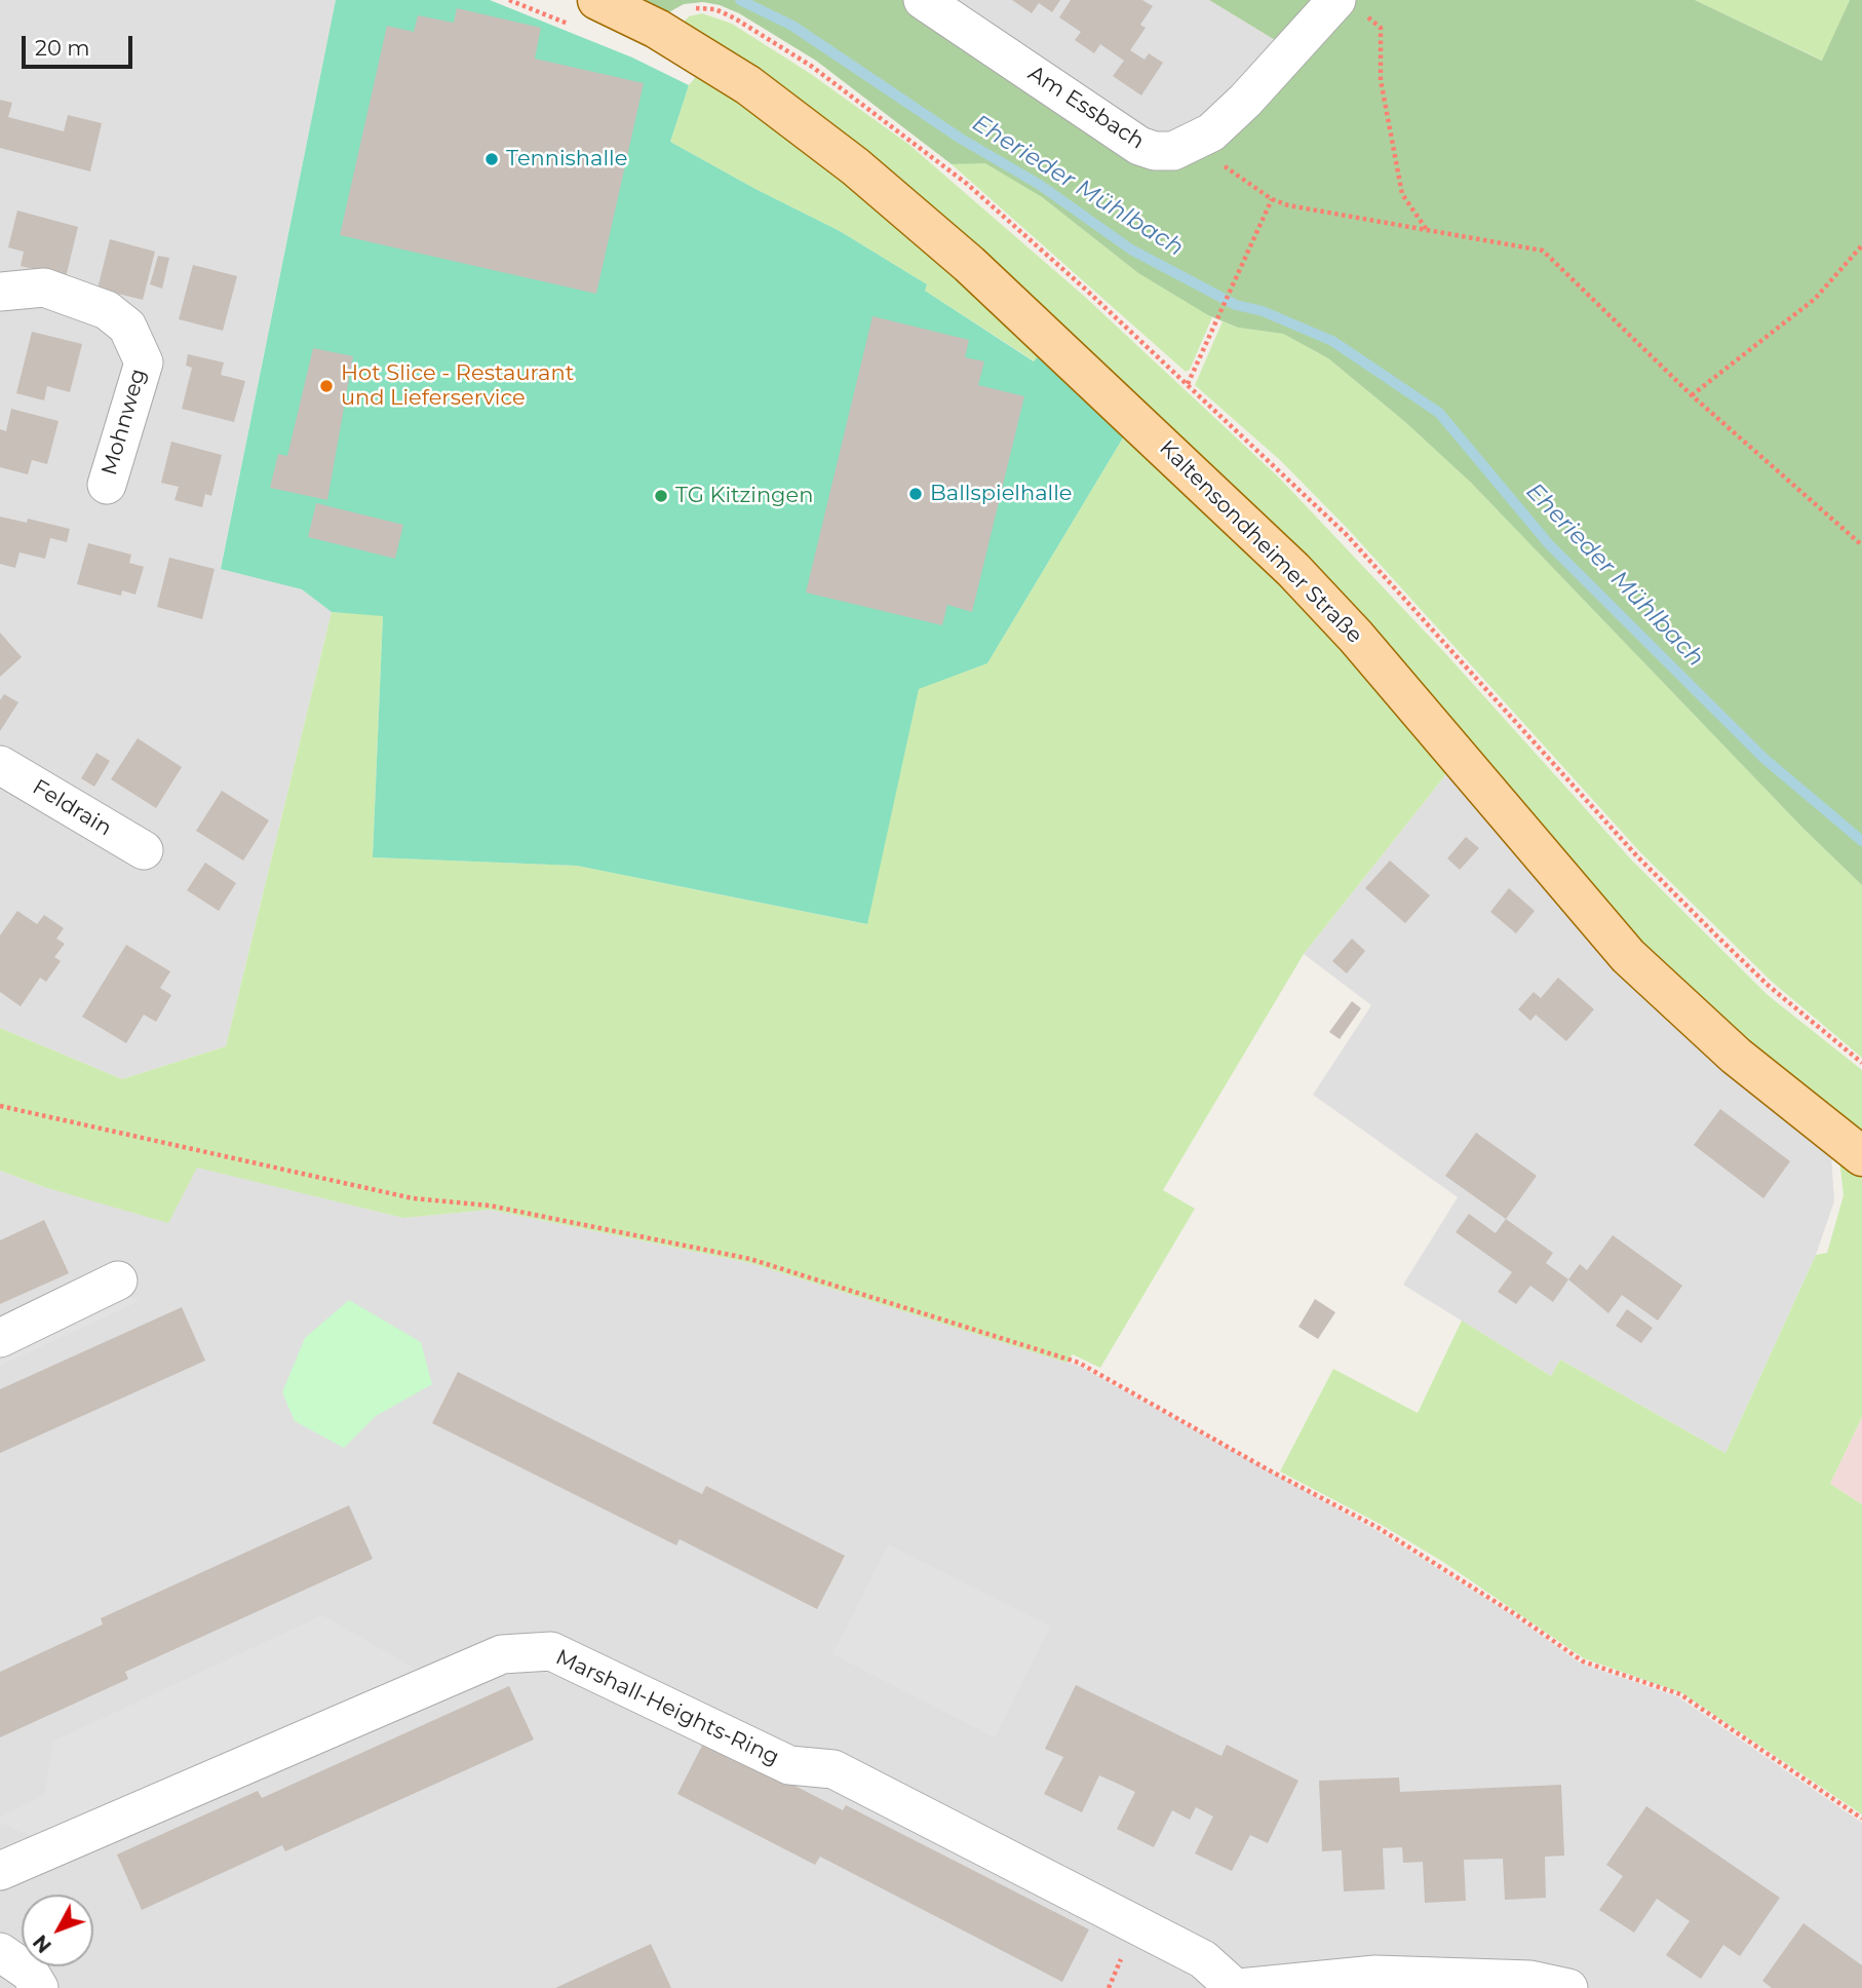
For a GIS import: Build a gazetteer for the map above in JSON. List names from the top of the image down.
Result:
{
  "streets": {
    "main road": ["Kaltensondheimer Straße"],
    "street": [
      "Am Essbach",
      "Mohnweg",
      "Feldrain",
      "Marshall-Heights-Ring"
    ]
  },
  "water": ["Eherieder Mühlbach"],
  "places": [
    "Tennishalle",
    "Hot Slice - Restaurant und Lieferservice",
    "Ballspielhalle",
    "TG Kitzingen"
  ],
  "scale_bar": "20 m",
  "north": "bottom left"
}
